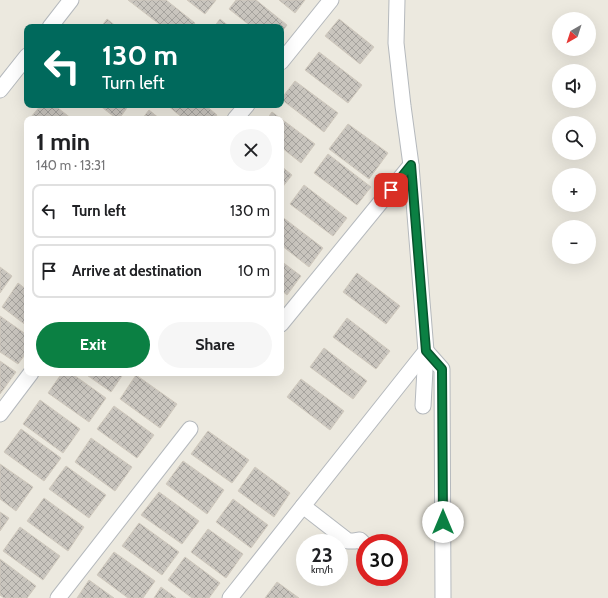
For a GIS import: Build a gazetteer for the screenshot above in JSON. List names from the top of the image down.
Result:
{
  "north": "bottom left",
  "page": {
    "map_buttons": ["+", "−"],
    "turn": ["130 m", "Turn left"],
    "heading": ["1 min", "140 m · 13:31"],
    "list": [
      {
        "name": "Turn left",
        "value": "130 m"
      },
      {
        "name": "Arrive at destination",
        "value": "10 m"
      }
    ],
    "buttons": ["Exit", "Share"],
    "speed": "23 km/h",
    "limit": "30"
  }
}
